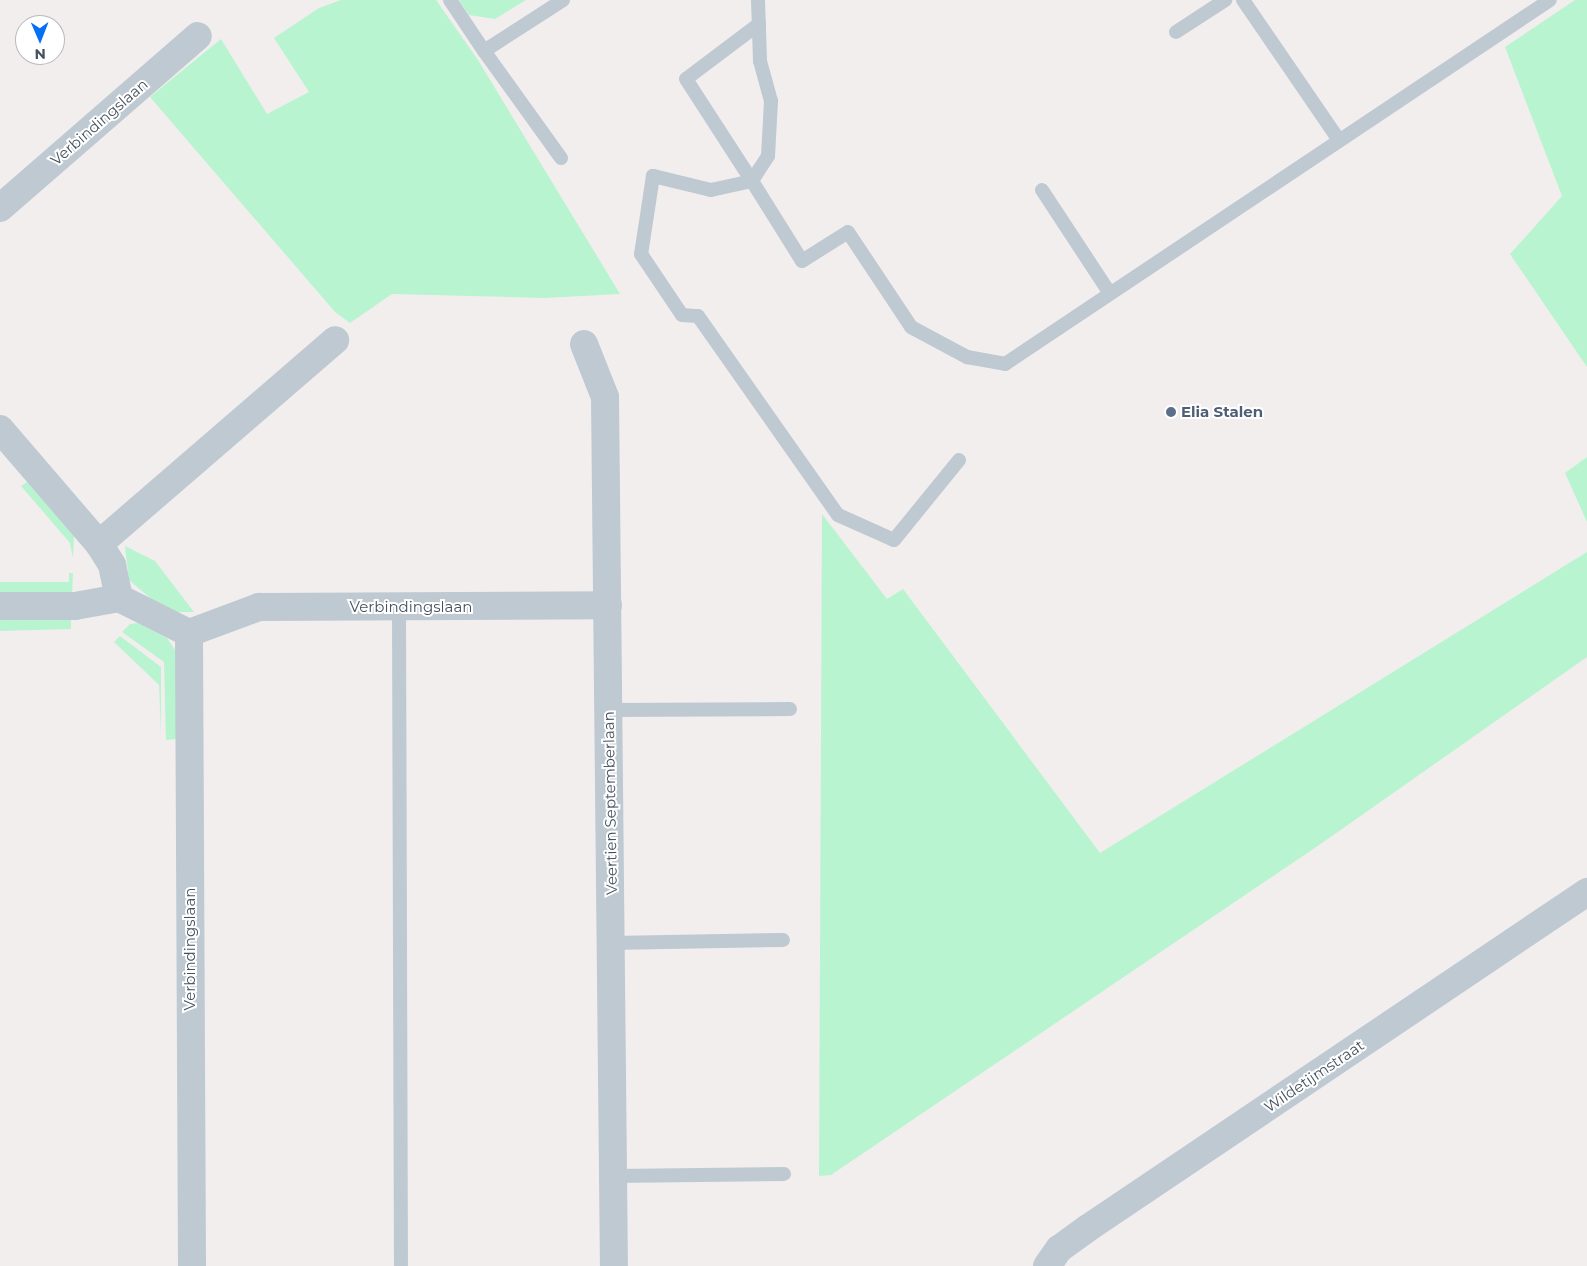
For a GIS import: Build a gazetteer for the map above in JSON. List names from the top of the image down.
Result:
{
  "streets": {
    "street": ["Verbindingslaan", "Veertien Septemberlaan", "Wildetijmstraat"]
  },
  "crossings": [
    ["Verbindingslaan", "Veertien Septemberlaan"]
  ],
  "places": ["Elia Stalen"],
  "north": "bottom"
}
